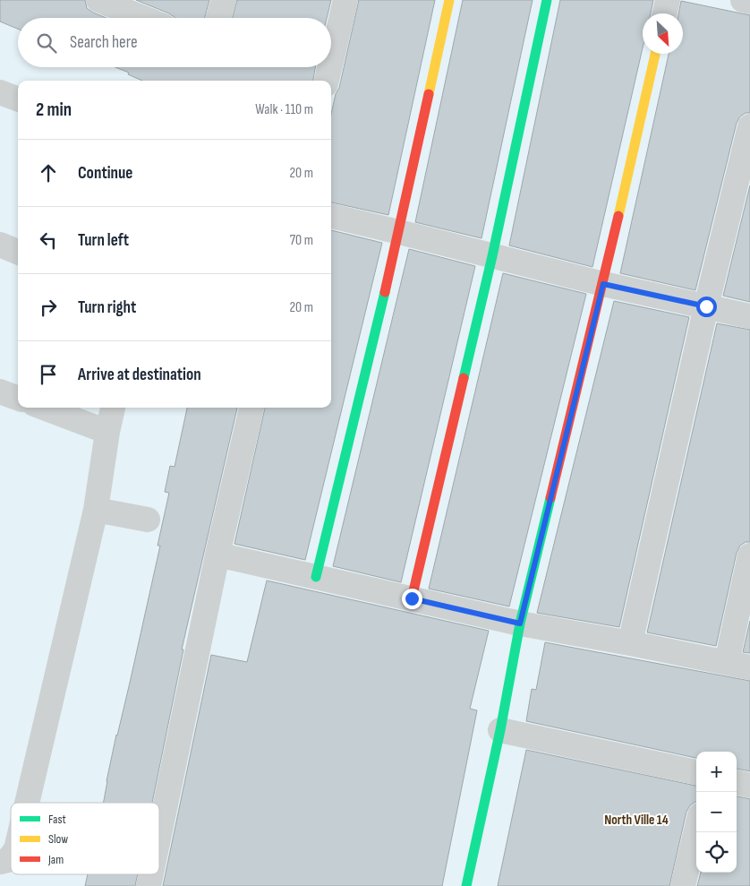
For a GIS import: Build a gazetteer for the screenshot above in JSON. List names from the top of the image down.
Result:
{
  "districts": ["North Ville 14"],
  "legend": ["Fast", "Slow", "Jam"],
  "north": "bottom right",
  "page": {
    "search": "Search here",
    "heading": ["2 min", "Walk · 110 m"],
    "list": [
      ["Continue", "20 m"],
      ["Turn left", "70 m"],
      ["Turn right", "20 m"],
      "Arrive at destination"
    ],
    "map_buttons": ["+", "−"]
  }
}
